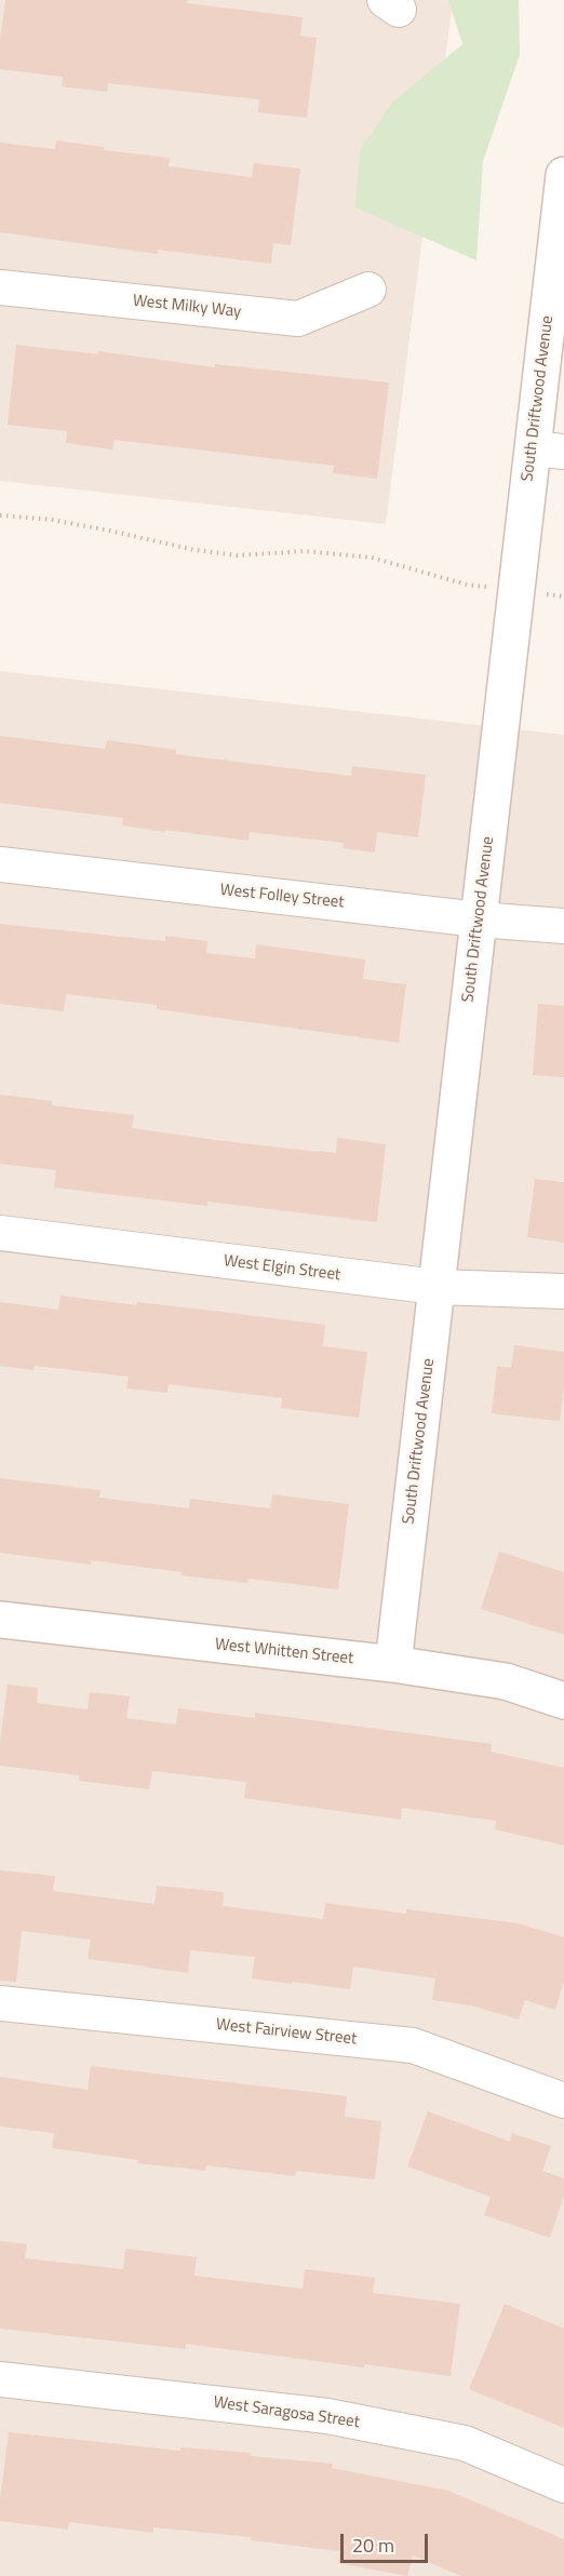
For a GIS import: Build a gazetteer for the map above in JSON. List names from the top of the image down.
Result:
{
  "streets": {
    "street": [
      "West Milky Way",
      "South Driftwood Avenue",
      "West Folley Street",
      "West Elgin Street",
      "West Whitten Street",
      "West Fairview Street",
      "West Saragosa Street"
    ]
  },
  "crossings": [
    ["South Driftwood Avenue", "West Folley Street"],
    ["South Driftwood Avenue", "West Elgin Street"],
    ["South Driftwood Avenue", "West Whitten Street"]
  ],
  "scale_bar": "20 m"
}
